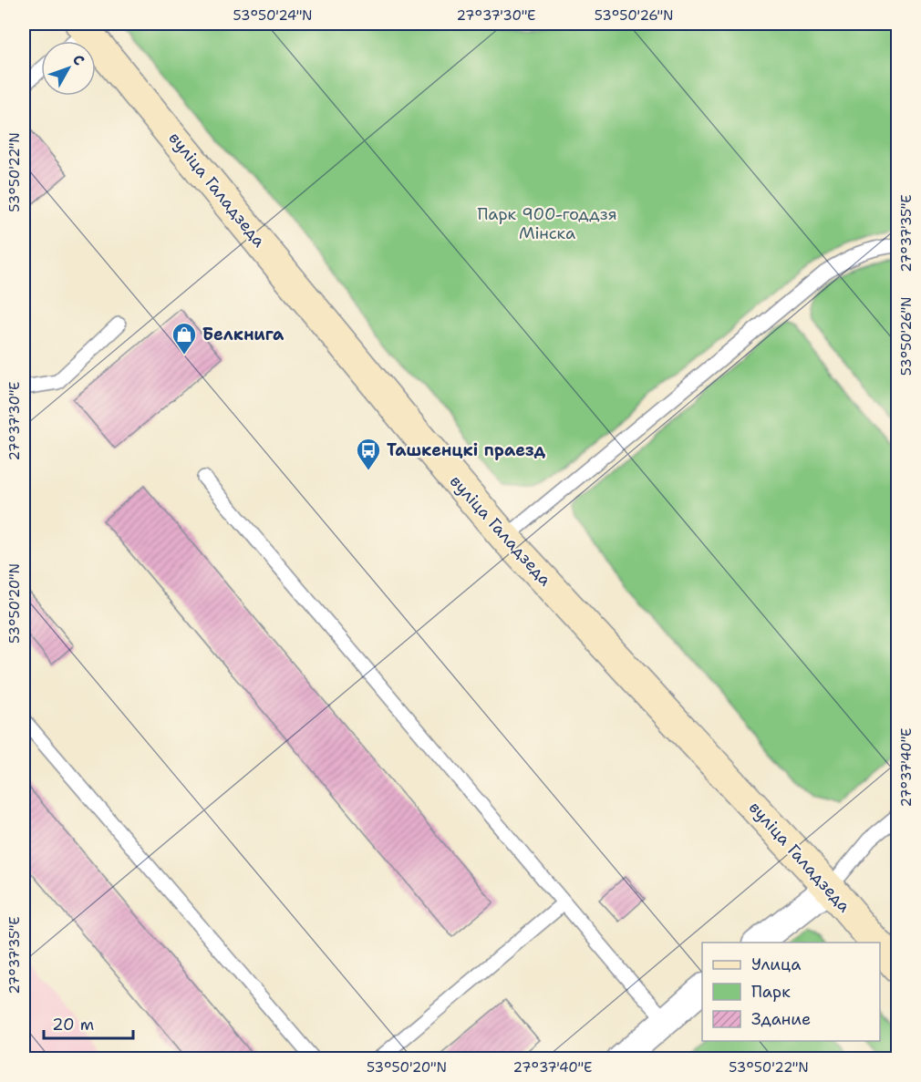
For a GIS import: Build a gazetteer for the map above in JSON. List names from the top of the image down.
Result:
{
  "streets": {
    "street": ["вуліца Галадзеда"]
  },
  "parks": ["Парк 900-годдзя Мінска"],
  "places": {
    "shop": ["Белкнига"],
    "bus stop": ["Ташкенцкі праезд"]
  },
  "legend": ["Улица", "Парк", "Здание"],
  "scale_bar": "20 m",
  "north": "top right",
  "coordinates": [
    "53°50'24\"N",
    "27°37'30\"E",
    "53°50'26\"N",
    "53°50'22\"N",
    "27°37'35\"E",
    "53°50'20\"N",
    "27°37'40\"E"
  ]
}
